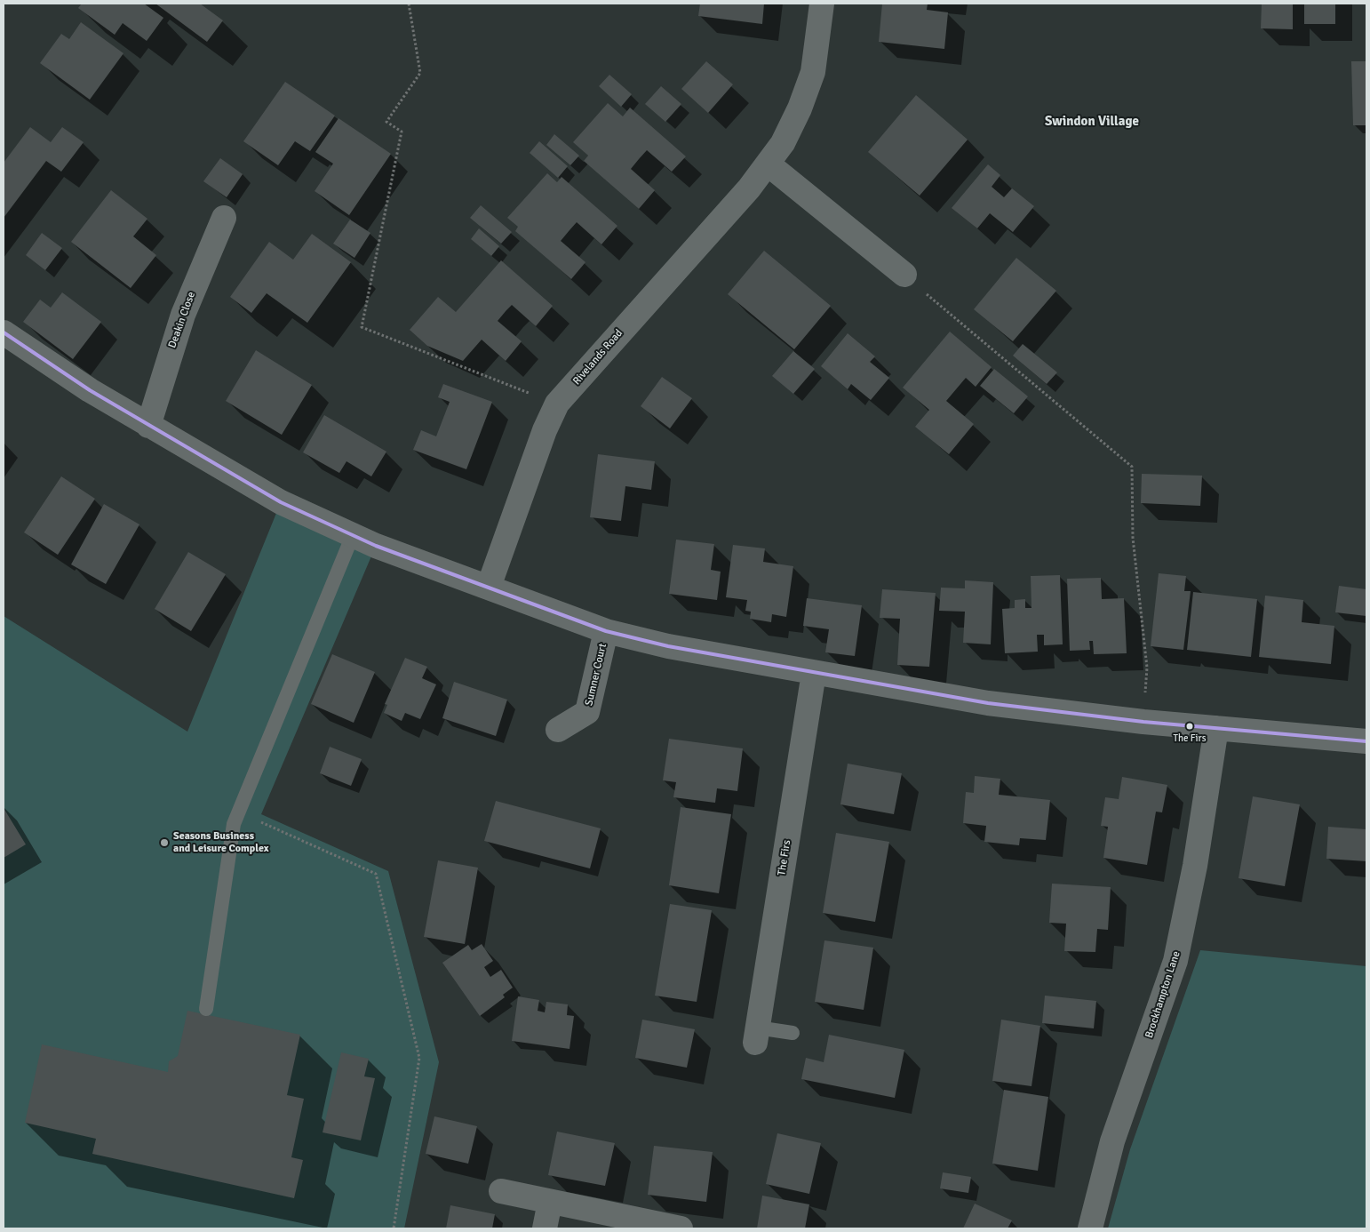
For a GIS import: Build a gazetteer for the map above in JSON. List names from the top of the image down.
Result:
{
  "streets": {
    "street": [
      "Deakin Close",
      "Rivelands Road",
      "Sumner Court",
      "The Firs",
      "Brockhampton Lane"
    ]
  },
  "districts": ["Swindon Village"],
  "places": ["The Firs", "Seasons Business and Leisure Complex"]
}
